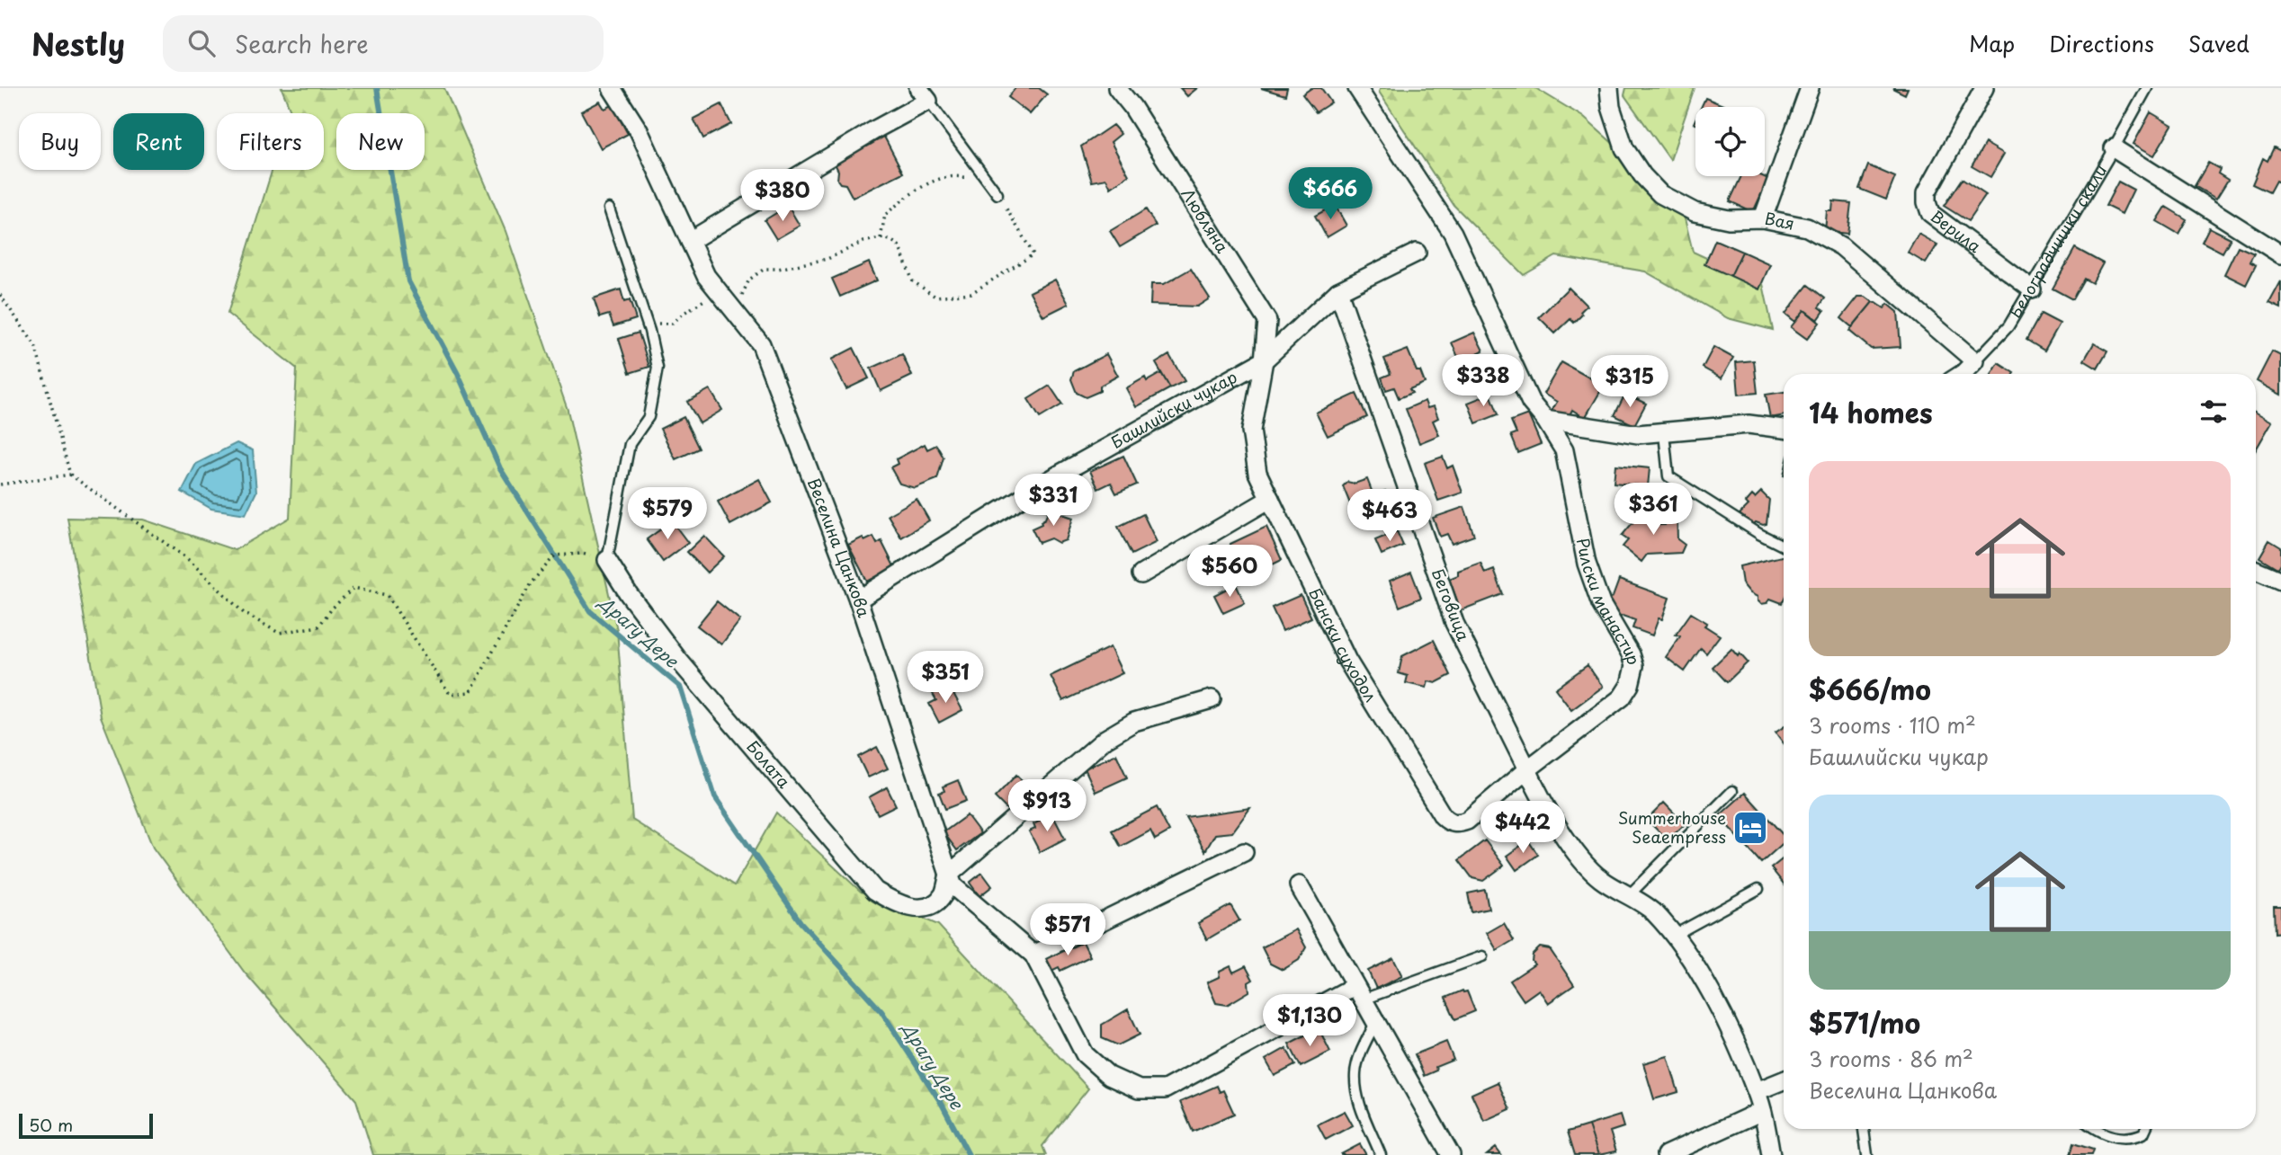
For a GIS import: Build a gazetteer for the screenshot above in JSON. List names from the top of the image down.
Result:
{
  "streets": {
    "street": [
      "Любляна",
      "Вая",
      "Верила",
      "Башлийски чукар",
      "Веселина Цанкова",
      "Рилски манастир",
      "Беговица",
      "Бански суходол",
      "Болата"
    ],
    "lane": ["Белоградчишки скали"]
  },
  "crossings": [
    ["Любляна", "Башлийски чукар"],
    ["Любляна", "Бански суходол"],
    ["Вая", "Белоградчишки скали"],
    ["Верила", "Белоградчишки скали"],
    ["Башлийски чукар", "Веселина Цанкова"],
    ["Башлийски чукар", "Беговица"],
    ["Башлийски чукар", "Бански суходол"],
    ["Веселина Цанкова", "Болата"],
    ["Рилски манастир", "Беговица"],
    ["Рилски манастир", "Бански суходол"],
    ["Беговица", "Бански суходол"]
  ],
  "water": ["Драгу Дере"],
  "places": {
    "hotel": ["Summerhouse Seaempress"]
  },
  "scale_bar": "50 m",
  "page": {
    "header": "Nestly",
    "search": "Search here",
    "nav": ["Map", "Directions", "Saved"],
    "chip": [
      "Buy",
      "Rent",
      "Filters",
      "New"
    ],
    "price": [
      "$666",
      "$380",
      "$338",
      "$315",
      "$331",
      "$361",
      "$579",
      "$463",
      "$560",
      "$351",
      "$913",
      "$442",
      "$571",
      "$1,130"
    ],
    "heading": "14 homes",
    "list": [
      {
        "name": "$666/mo",
        "note": "3 rooms · 110 m² · Башлийски чукар"
      },
      {
        "name": "$571/mo",
        "note": "3 rooms · 86 m² · Веселина Цанкова"
      }
    ],
    "scale": "50 m"
  }
}
